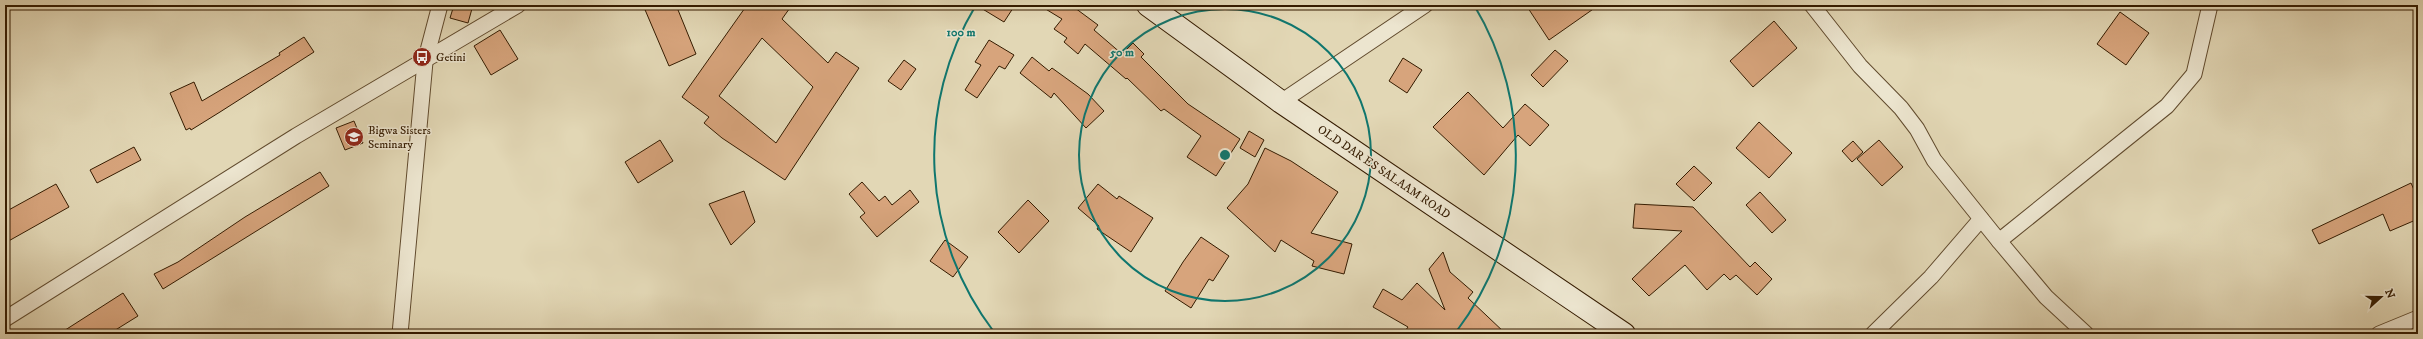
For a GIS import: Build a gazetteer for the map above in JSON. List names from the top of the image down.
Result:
{
  "streets": {
    "street": ["OLD DAR ES SALAAM ROAD"]
  },
  "places": {
    "bus stop": ["Getini"],
    "school or university": ["Bigwa Sisters Seminary"]
  },
  "north": "right",
  "rings": ["100 m", "50 m"]
}
